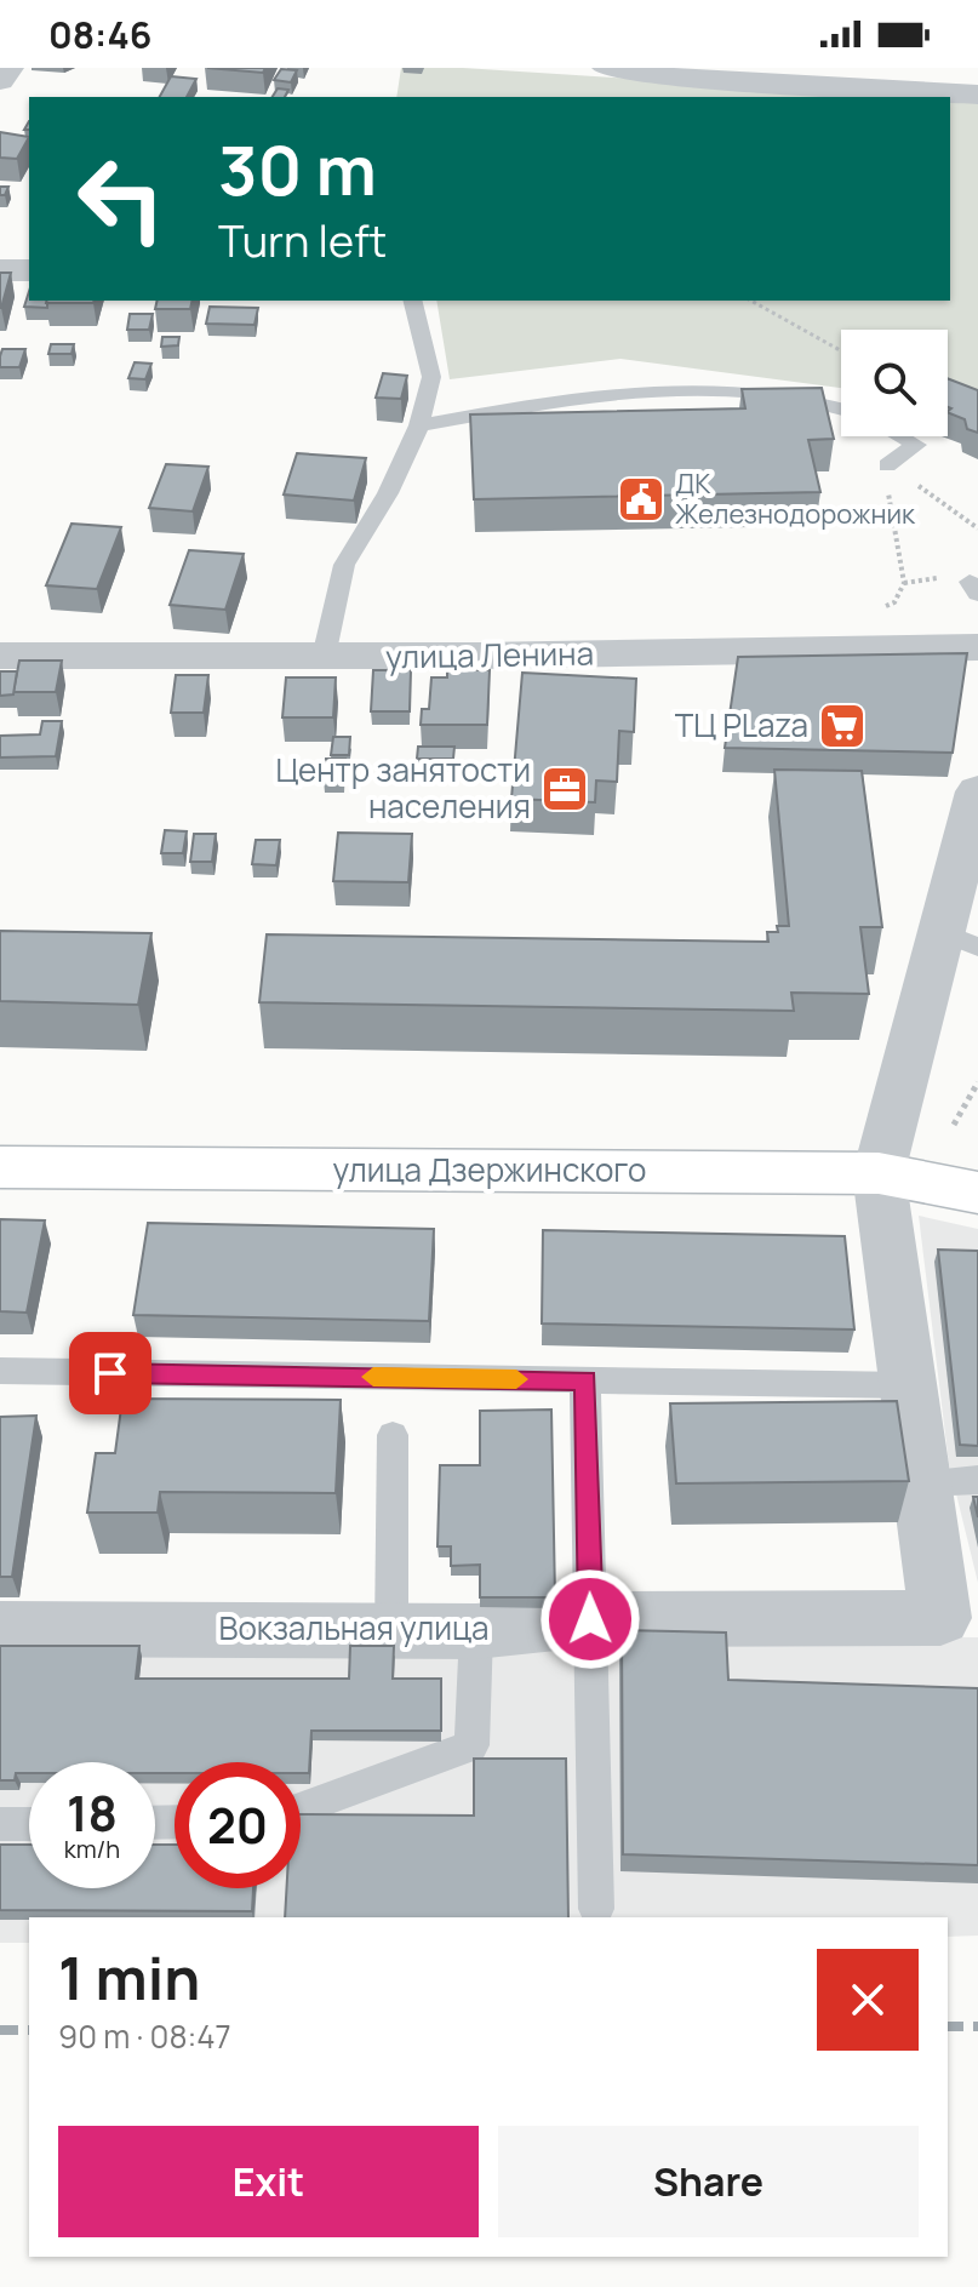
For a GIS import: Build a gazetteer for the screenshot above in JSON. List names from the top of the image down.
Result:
{
  "streets": {
    "main road": ["улица Дзержинского"],
    "street": ["улица Ленина", "Вокзальная улица"]
  },
  "places": {
    "public building": ["ДК Железнодорожник"],
    "supermarket": ["ТЦ PLaza"],
    "office": ["Центр занятости населения"]
  },
  "page": {
    "status": "08:46",
    "turn": ["30 m", "Turn left"],
    "speed": "18 km/h",
    "limit": "20",
    "heading": ["1 min", "90 m · 08:47"],
    "buttons": ["Exit", "Share"]
  }
}
